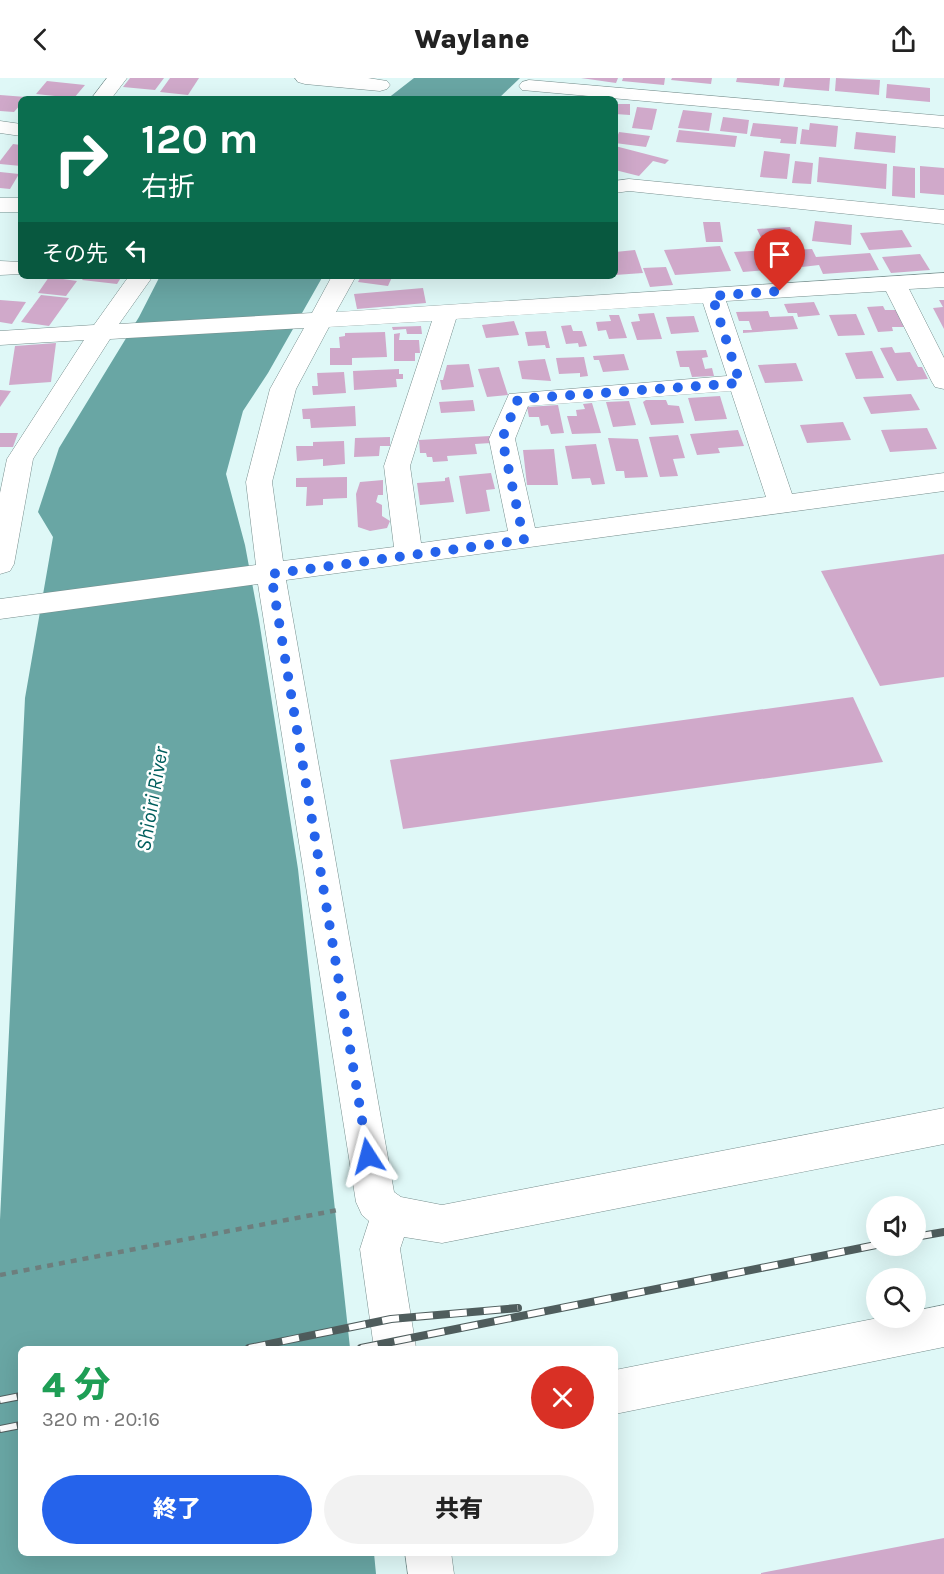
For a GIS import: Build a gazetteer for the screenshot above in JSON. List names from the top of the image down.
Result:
{
  "water": ["Shioiri River"],
  "page": {
    "header": "Waylane",
    "turn": ["120 m", "右折"],
    "then": "その先",
    "heading": ["4 分", "320 m · 20:16"],
    "buttons": ["終了", "共有"]
  }
}
